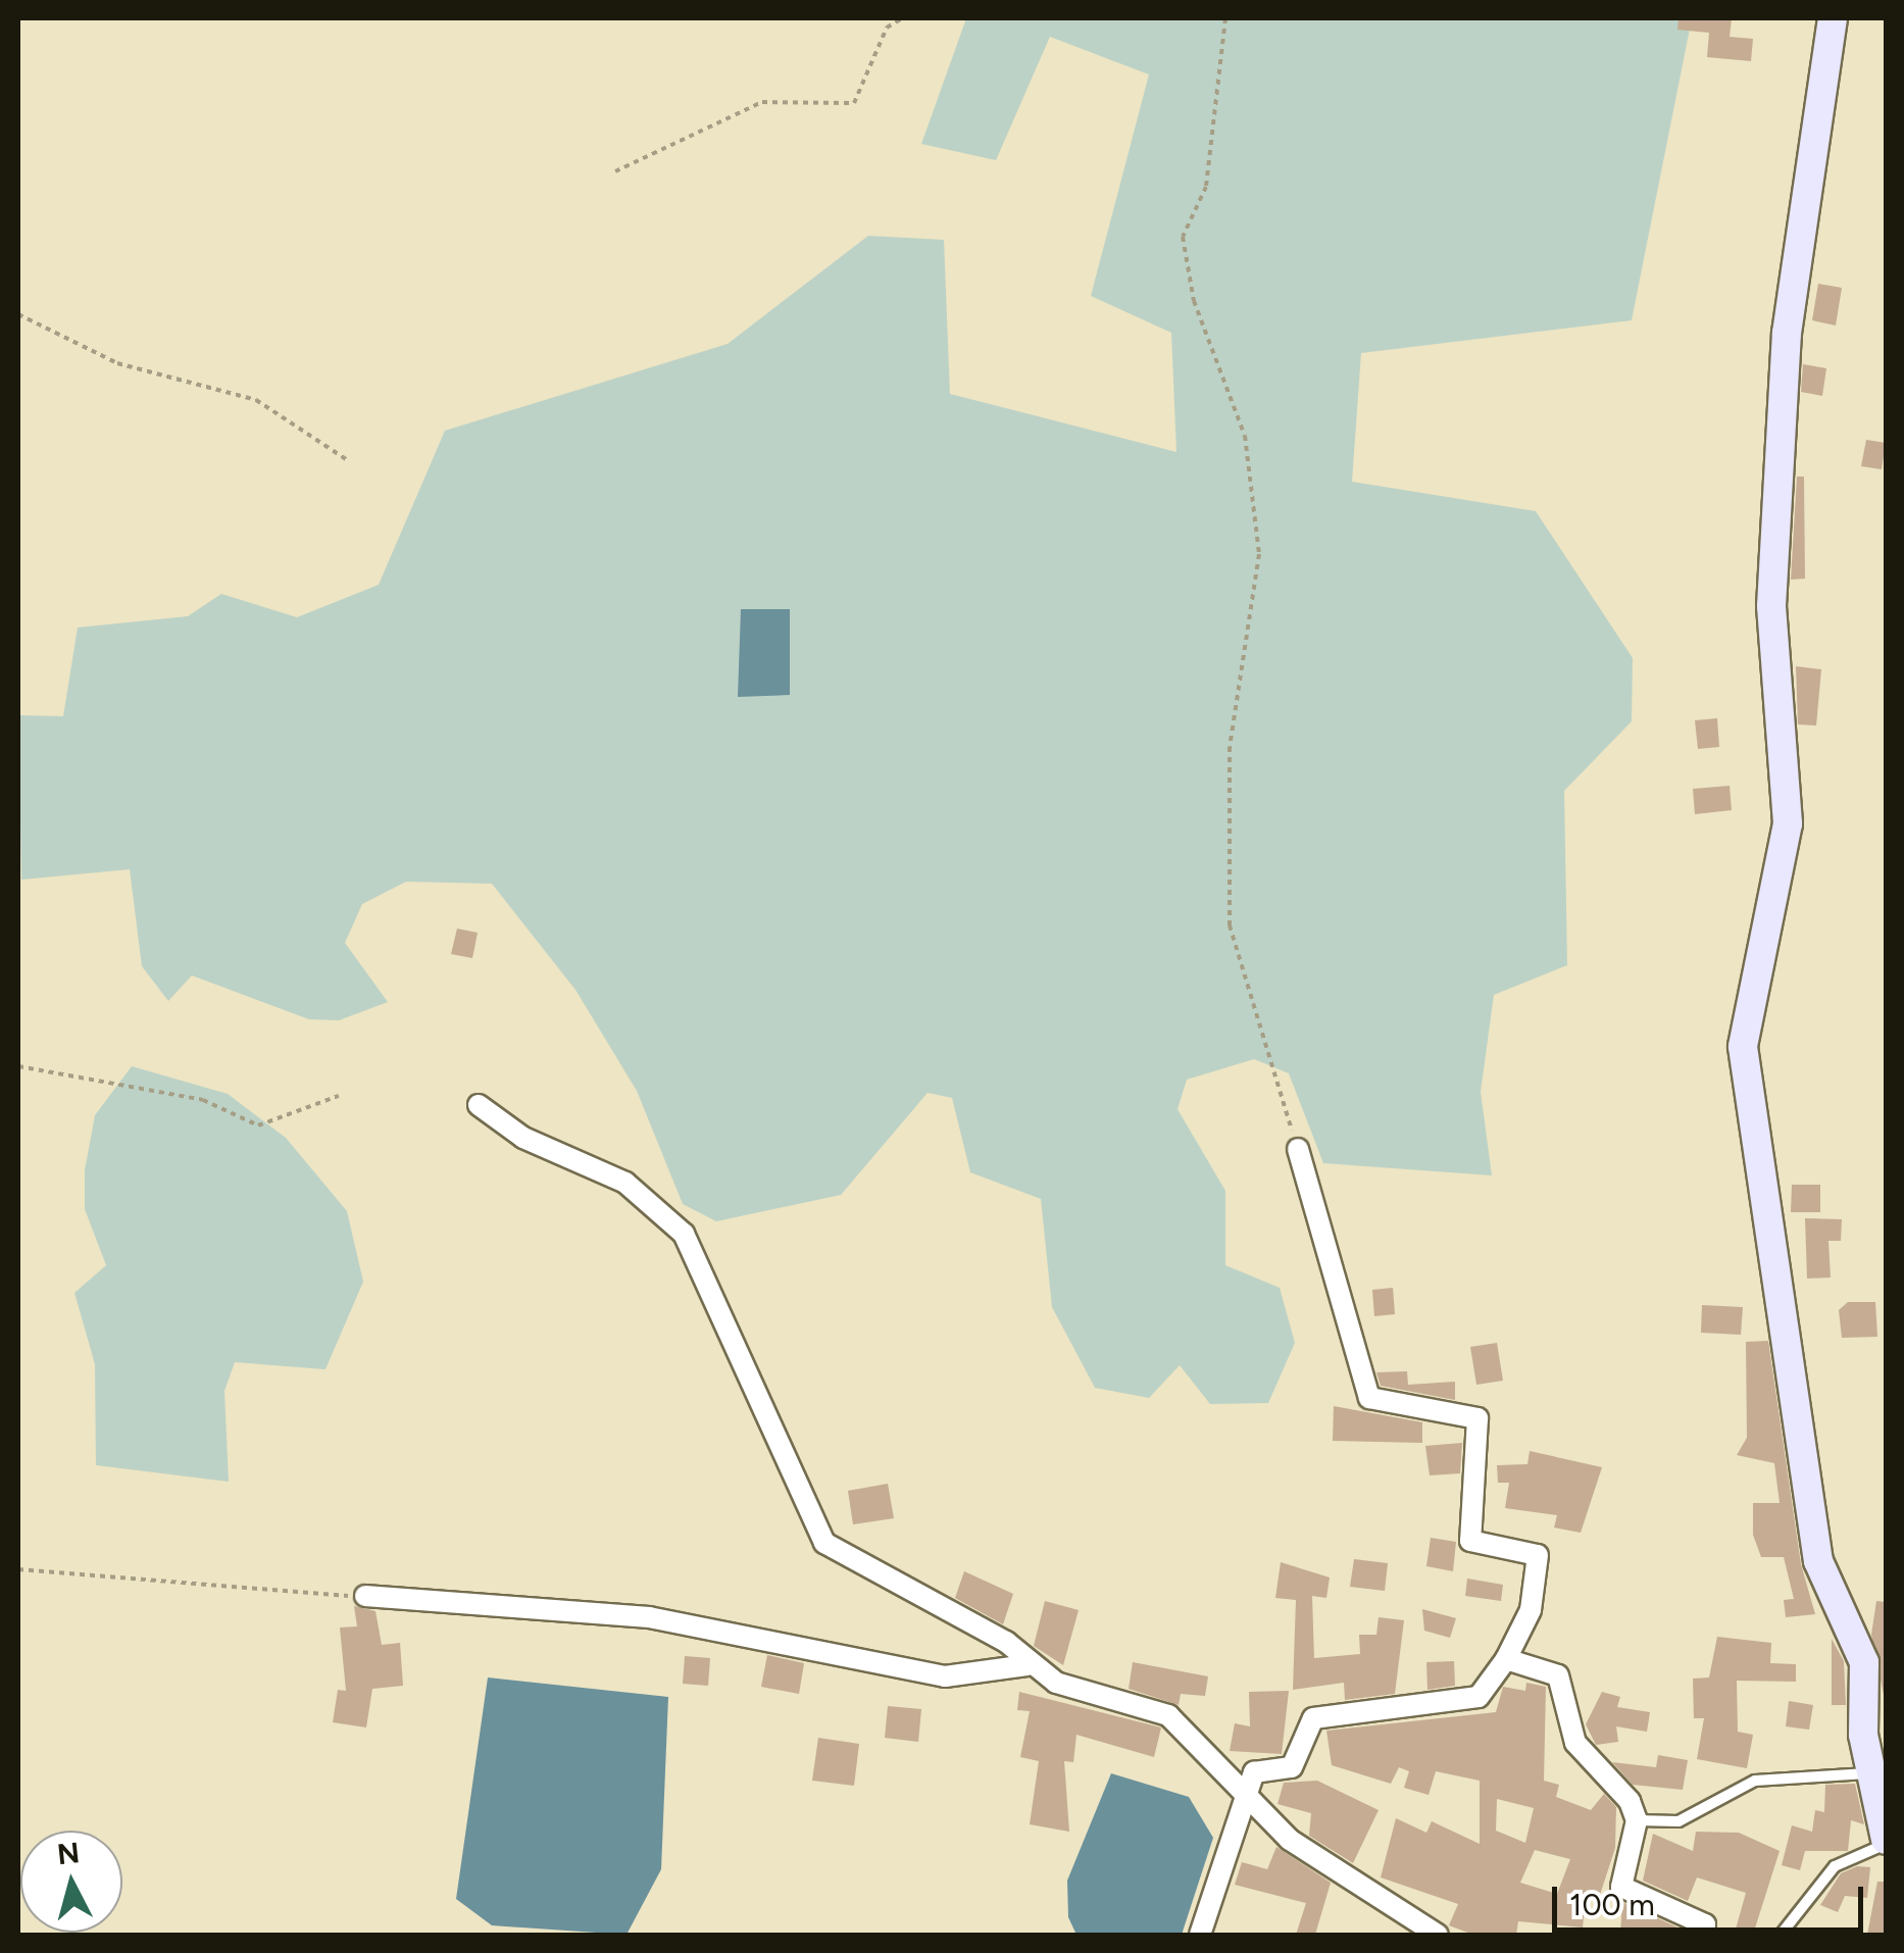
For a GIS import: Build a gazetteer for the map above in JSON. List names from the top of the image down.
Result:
{
  "scale_bar": "100 m",
  "north": "top"
}
